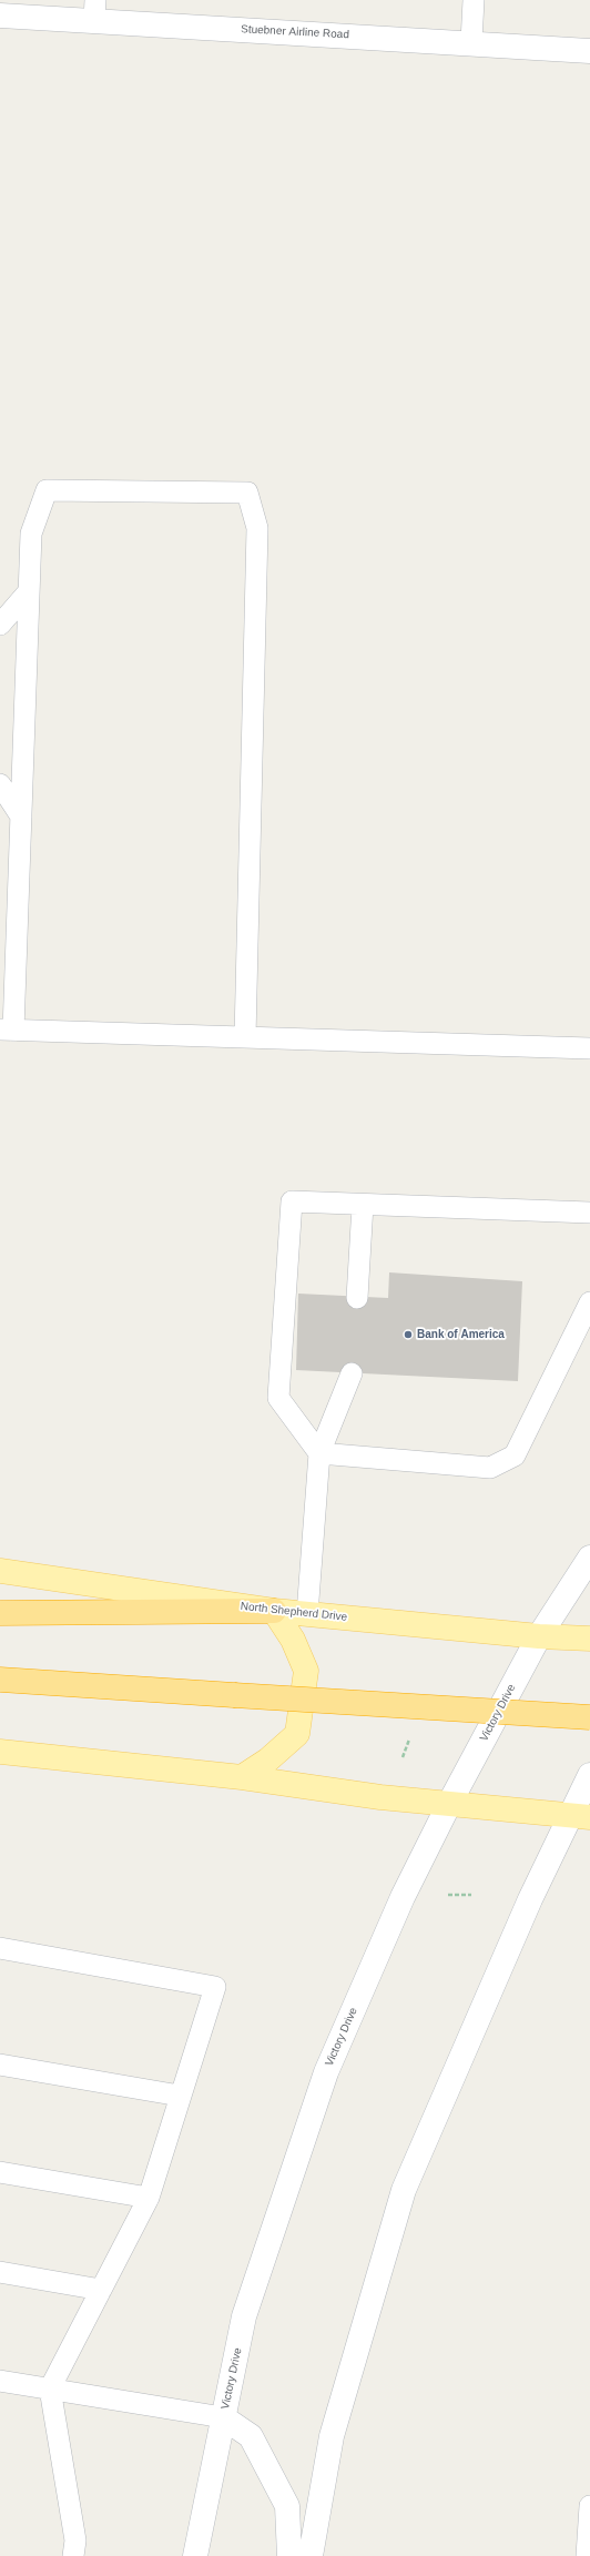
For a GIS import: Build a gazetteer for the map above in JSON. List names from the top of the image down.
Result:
{
  "streets": {
    "main road": ["Stuebner Airline Road", "North Shepherd Drive", "Victory Drive"]
  },
  "crossings": [
    ["North Shepherd Drive", "Victory Drive"]
  ],
  "places": ["Bank of America"]
}
